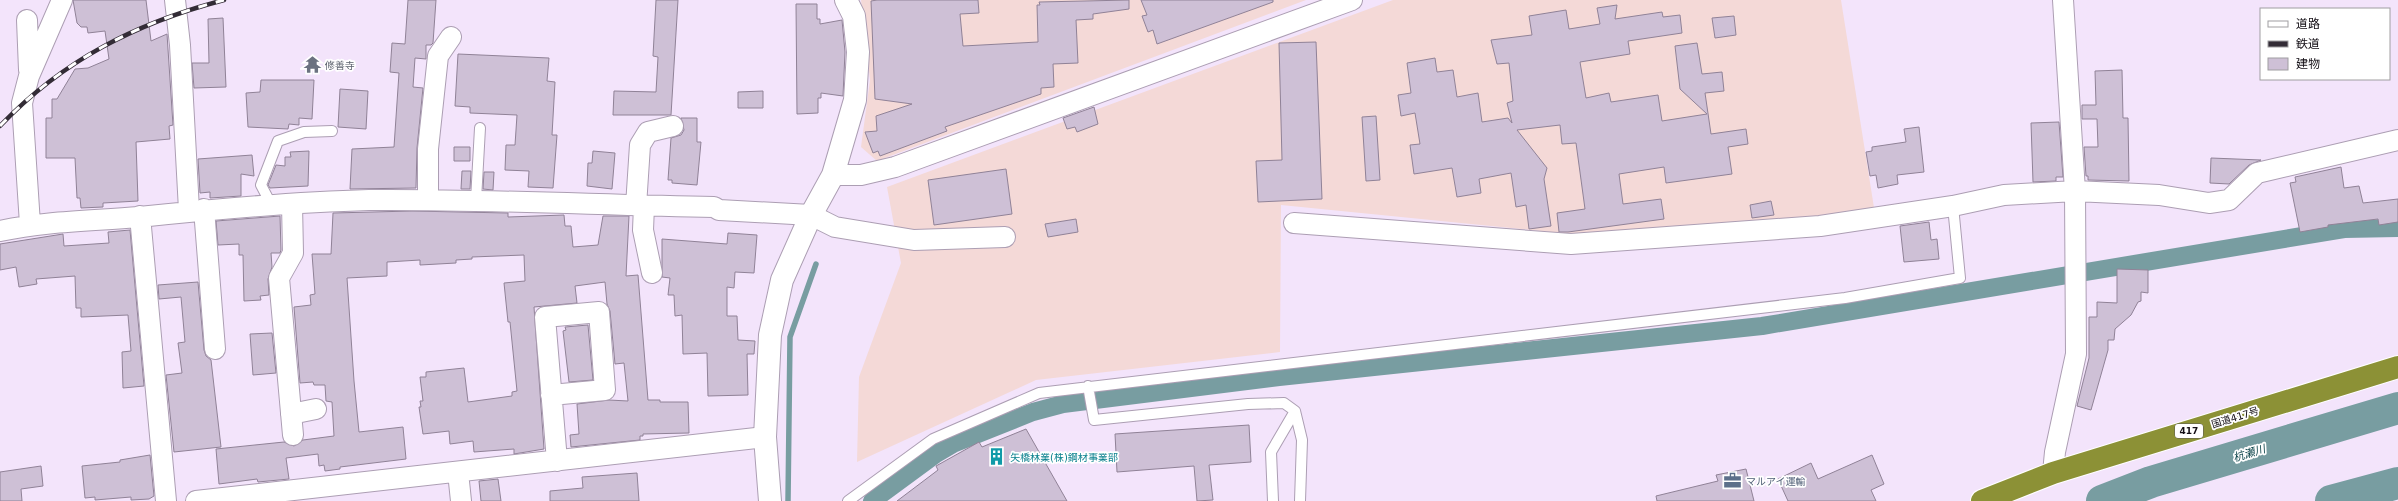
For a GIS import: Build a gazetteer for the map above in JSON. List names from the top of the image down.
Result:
{
  "streets": {
    "highway": ["国道417号", "417"]
  },
  "water": ["杭瀬川"],
  "places": {
    "temple": ["修善寺"],
    "building": ["矢橋林業(株)鋼材事業部"],
    "office": ["マルアイ運輸"]
  },
  "legend": ["道路", "鉄道", "建物"]
}
